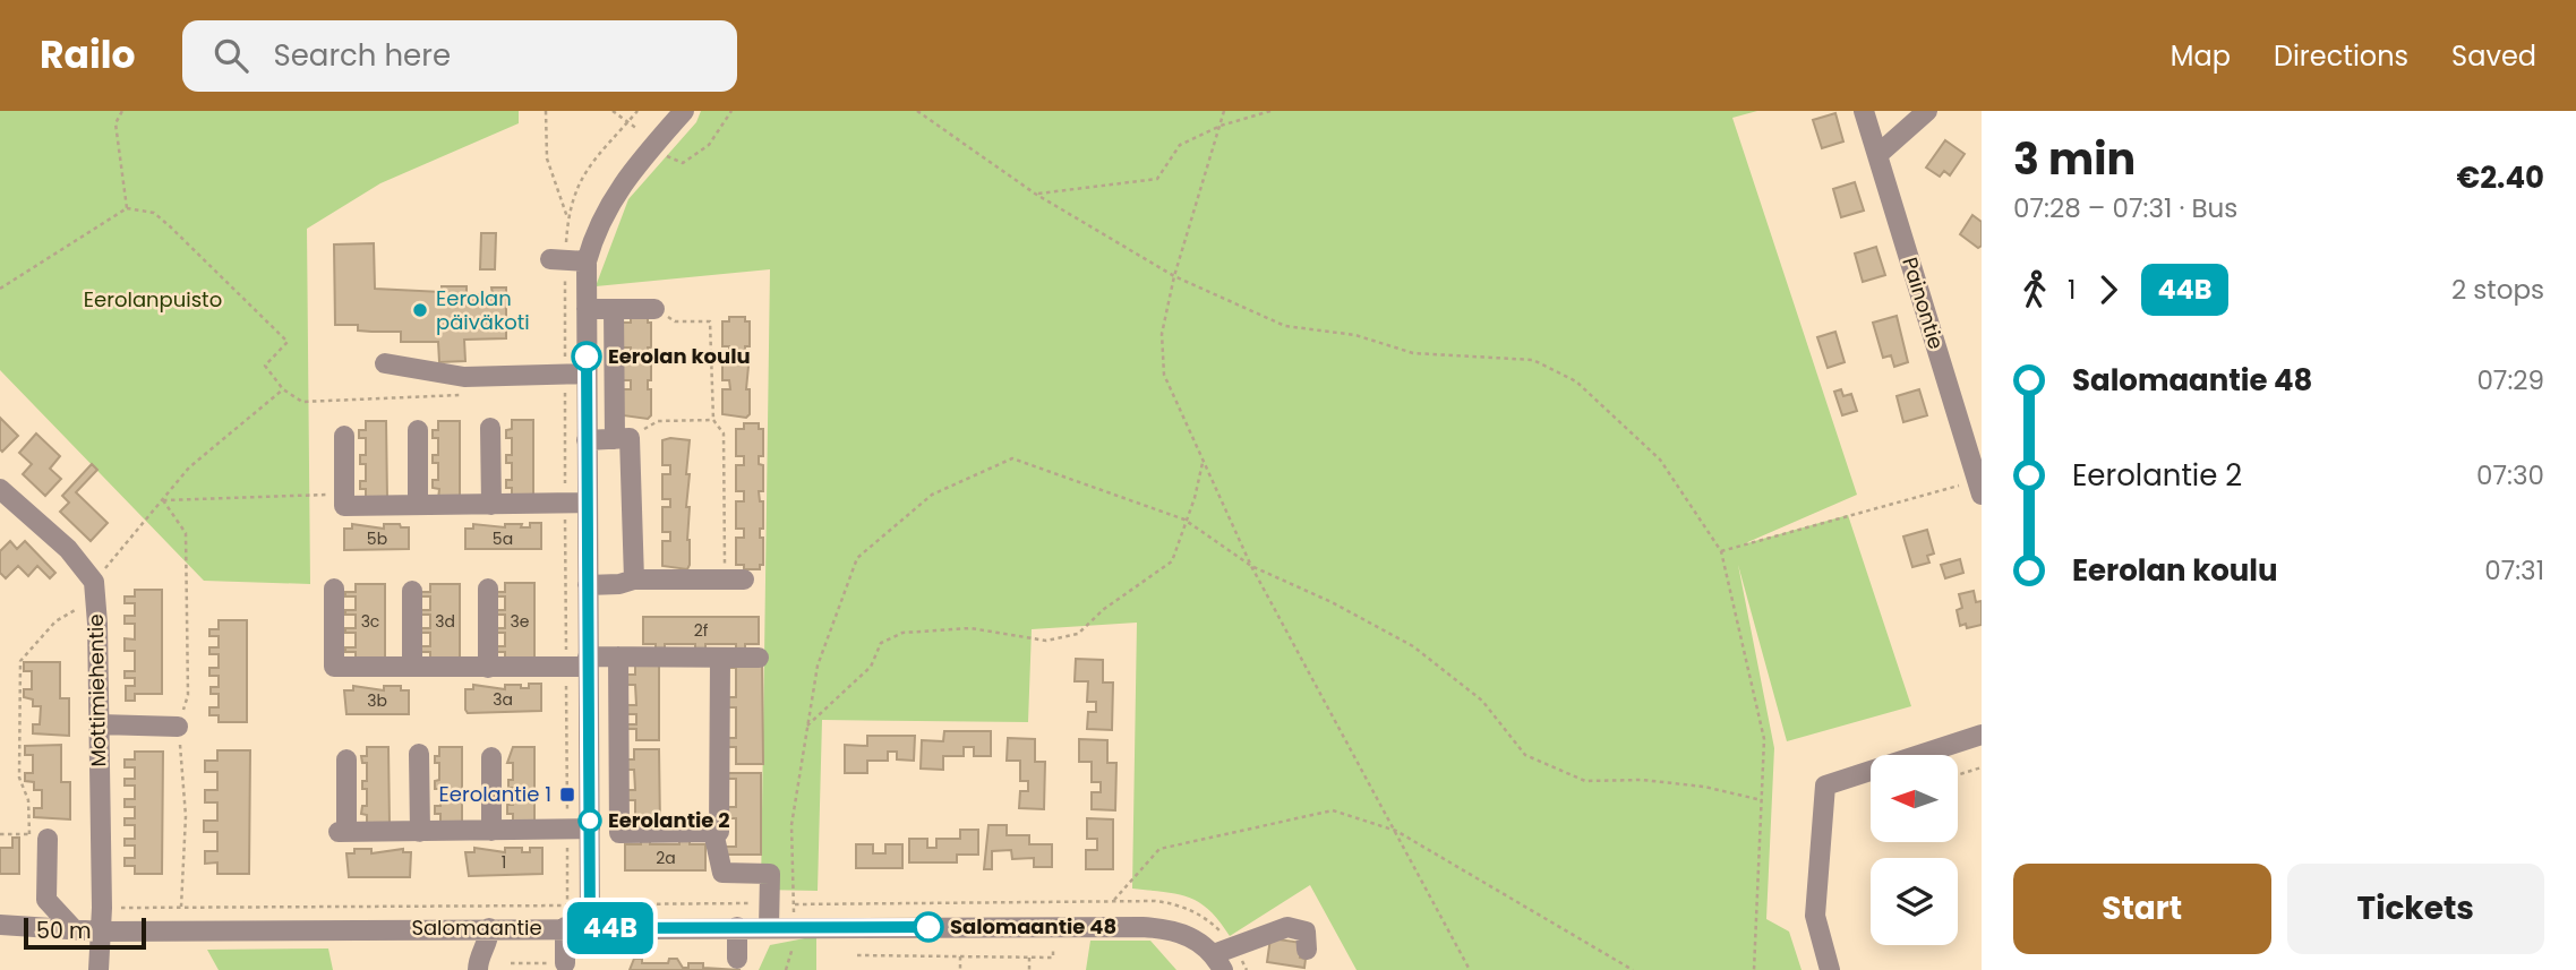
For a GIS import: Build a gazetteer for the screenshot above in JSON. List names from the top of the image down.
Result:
{
  "streets": {
    "street": ["Painontie", "Mottimiehentie", "Salomaantie"]
  },
  "crossings": [
    ["Mottimiehentie", "Salomaantie"]
  ],
  "parks": ["Eerolanpuisto"],
  "places": {
    "other": [
      "Eerolan päiväkoti",
      "Eerolan koulu",
      "Eerolantie 2",
      "Salomaantie 48"
    ],
    "transit": ["Eerolantie 1"]
  },
  "lines": ["bus line 44B"],
  "house_numbers": [
    "5b",
    "5a",
    "3c",
    "3d",
    "3e",
    "2f",
    "3a",
    "3b",
    "2a",
    "1"
  ],
  "scale_bar": "50 m",
  "north": "left",
  "page": {
    "header": "Railo",
    "search": "Search here",
    "nav": ["Map", "Directions", "Saved"],
    "on_map": "44B",
    "heading": ["3 min", "07:28 – 07:31 · Bus", "€2.40"],
    "legs": ["1", "44B", "2 stops"],
    "list": [
      {
        "name": "Salomaantie 48",
        "value": "07:29"
      },
      {
        "name": "Eerolantie 2",
        "value": "07:30"
      },
      {
        "name": "Eerolan koulu",
        "value": "07:31"
      }
    ],
    "buttons": ["Start", "Tickets"],
    "scale": "50 m"
  }
}
